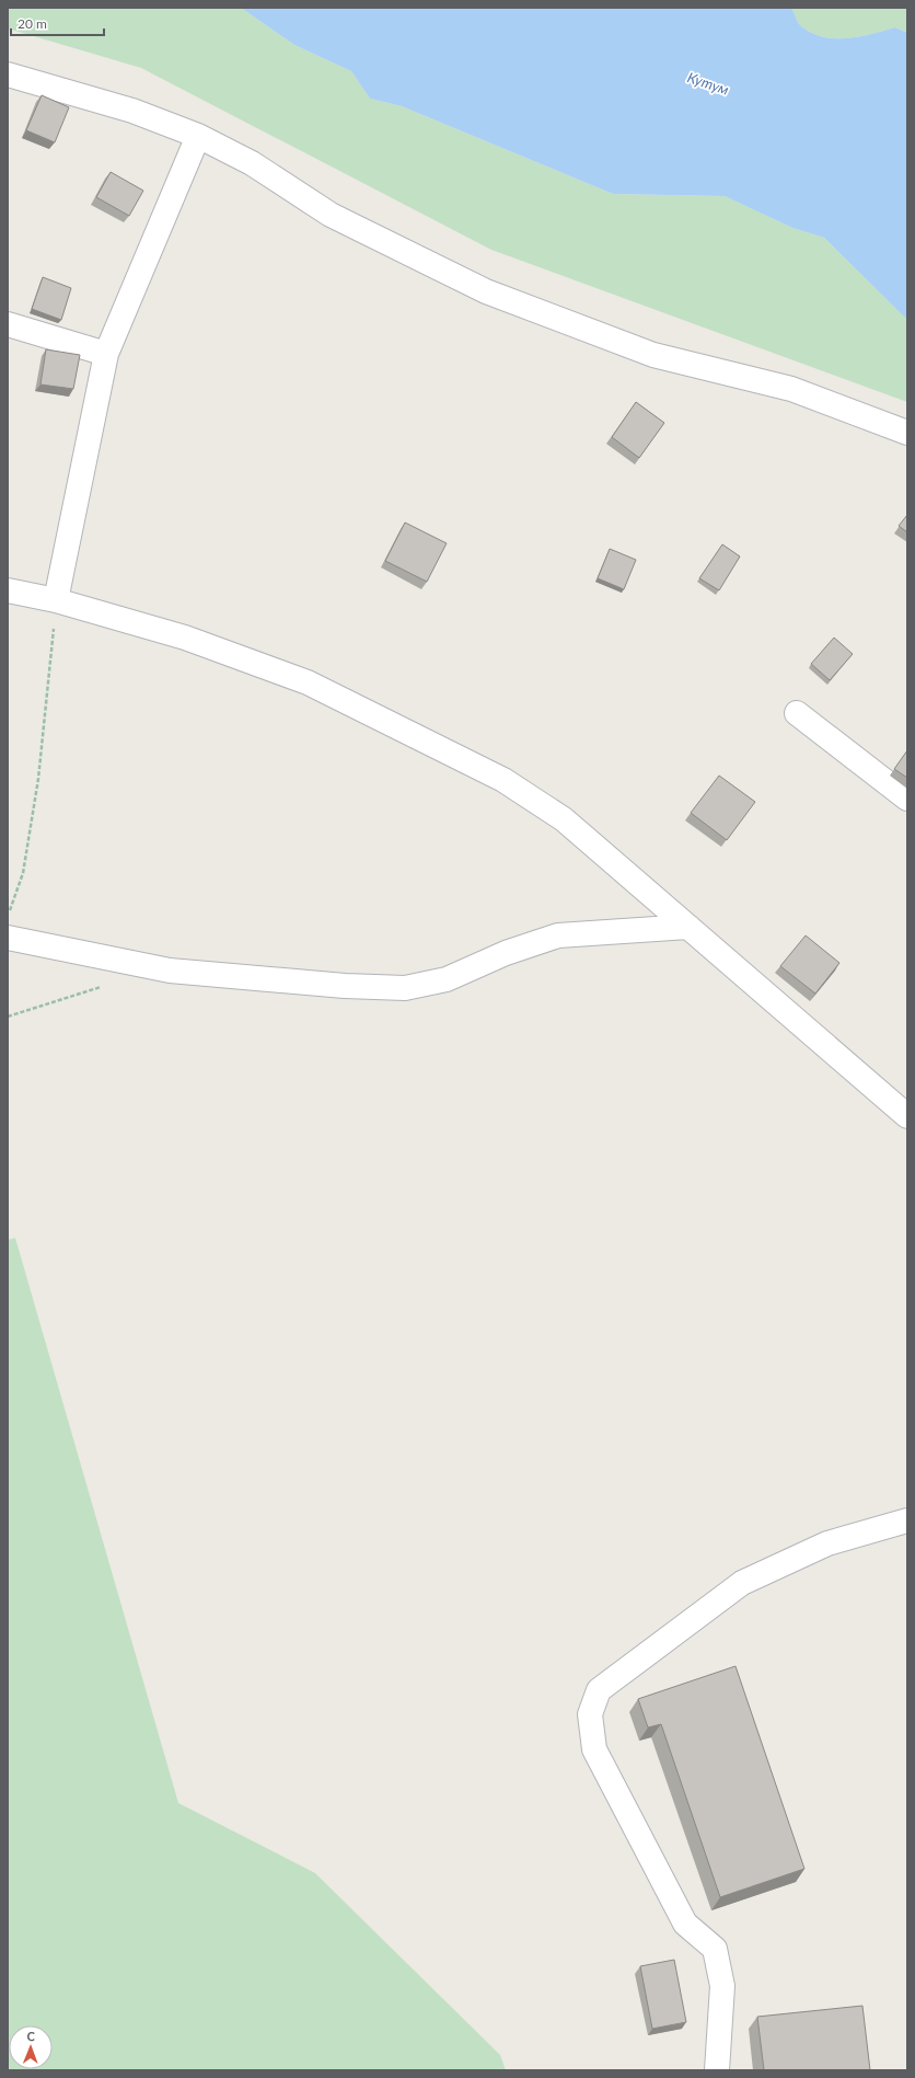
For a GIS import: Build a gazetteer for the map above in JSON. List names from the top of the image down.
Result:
{
  "water": ["Кутум"],
  "scale_bar": "20 m",
  "north": "top"
}
